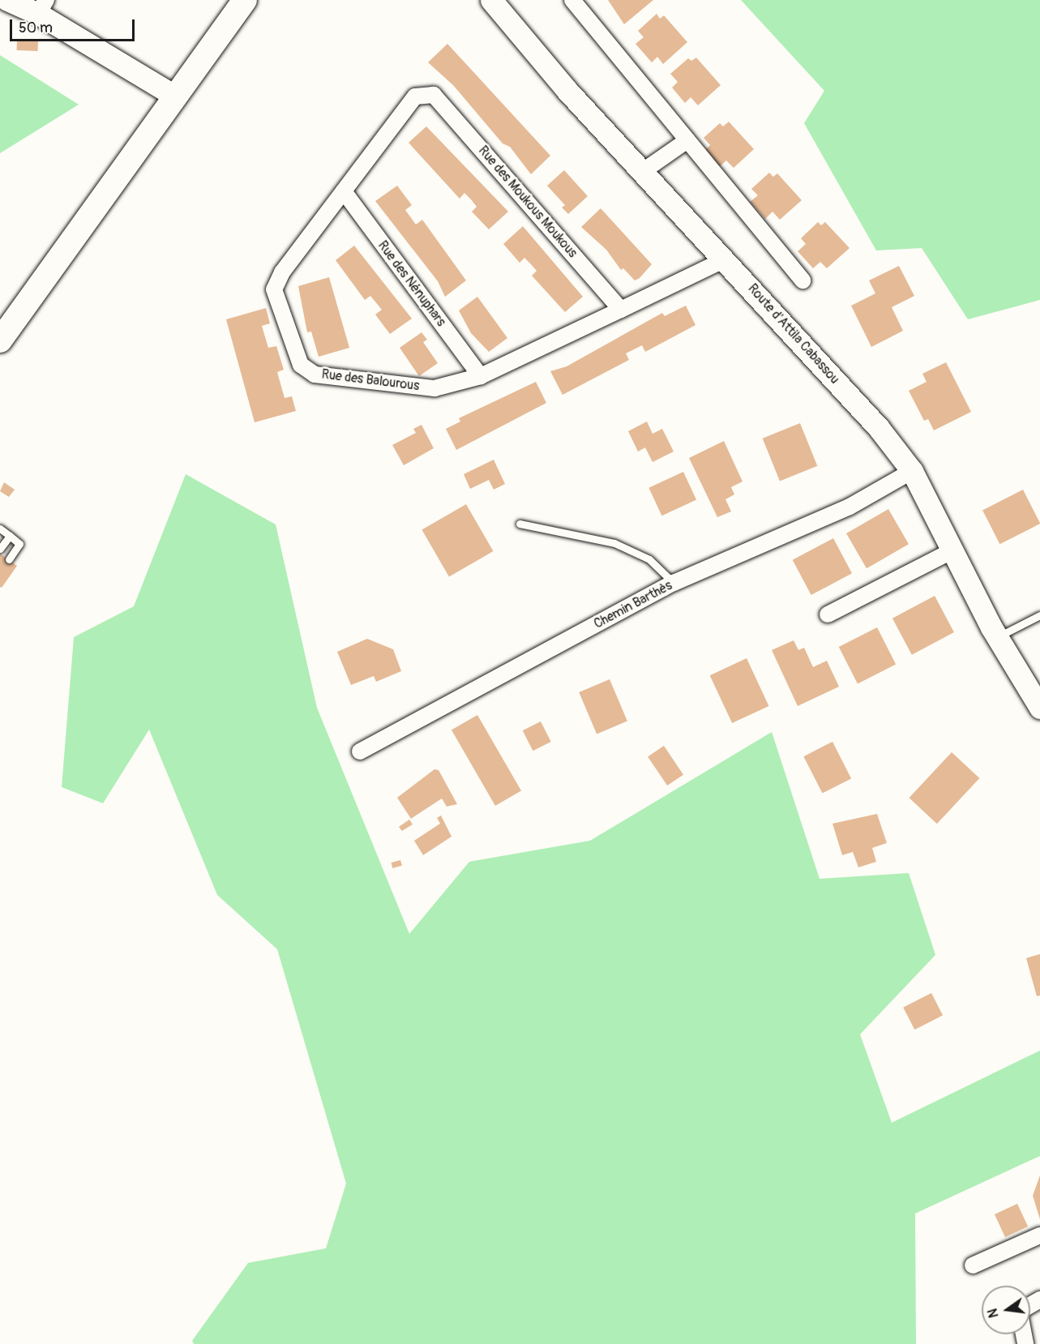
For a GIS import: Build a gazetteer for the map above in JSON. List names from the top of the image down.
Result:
{
  "streets": {
    "main road": ["Route d'Attila Cabassou"],
    "street": [
      "Rue des Moukous Moukous",
      "Rue des Nénuphars",
      "Rue des Balourous",
      "Chemin Barthès"
    ]
  },
  "crossings": [
    ["Rue des Moukous Moukous", "Rue des Balourous"],
    ["Rue des Nénuphars", "Rue des Balourous"],
    ["Route d'Attila Cabassou", "Rue des Balourous"],
    ["Route d'Attila Cabassou", "Chemin Barthès"]
  ],
  "scale_bar": "50 m",
  "north": "left"
}
